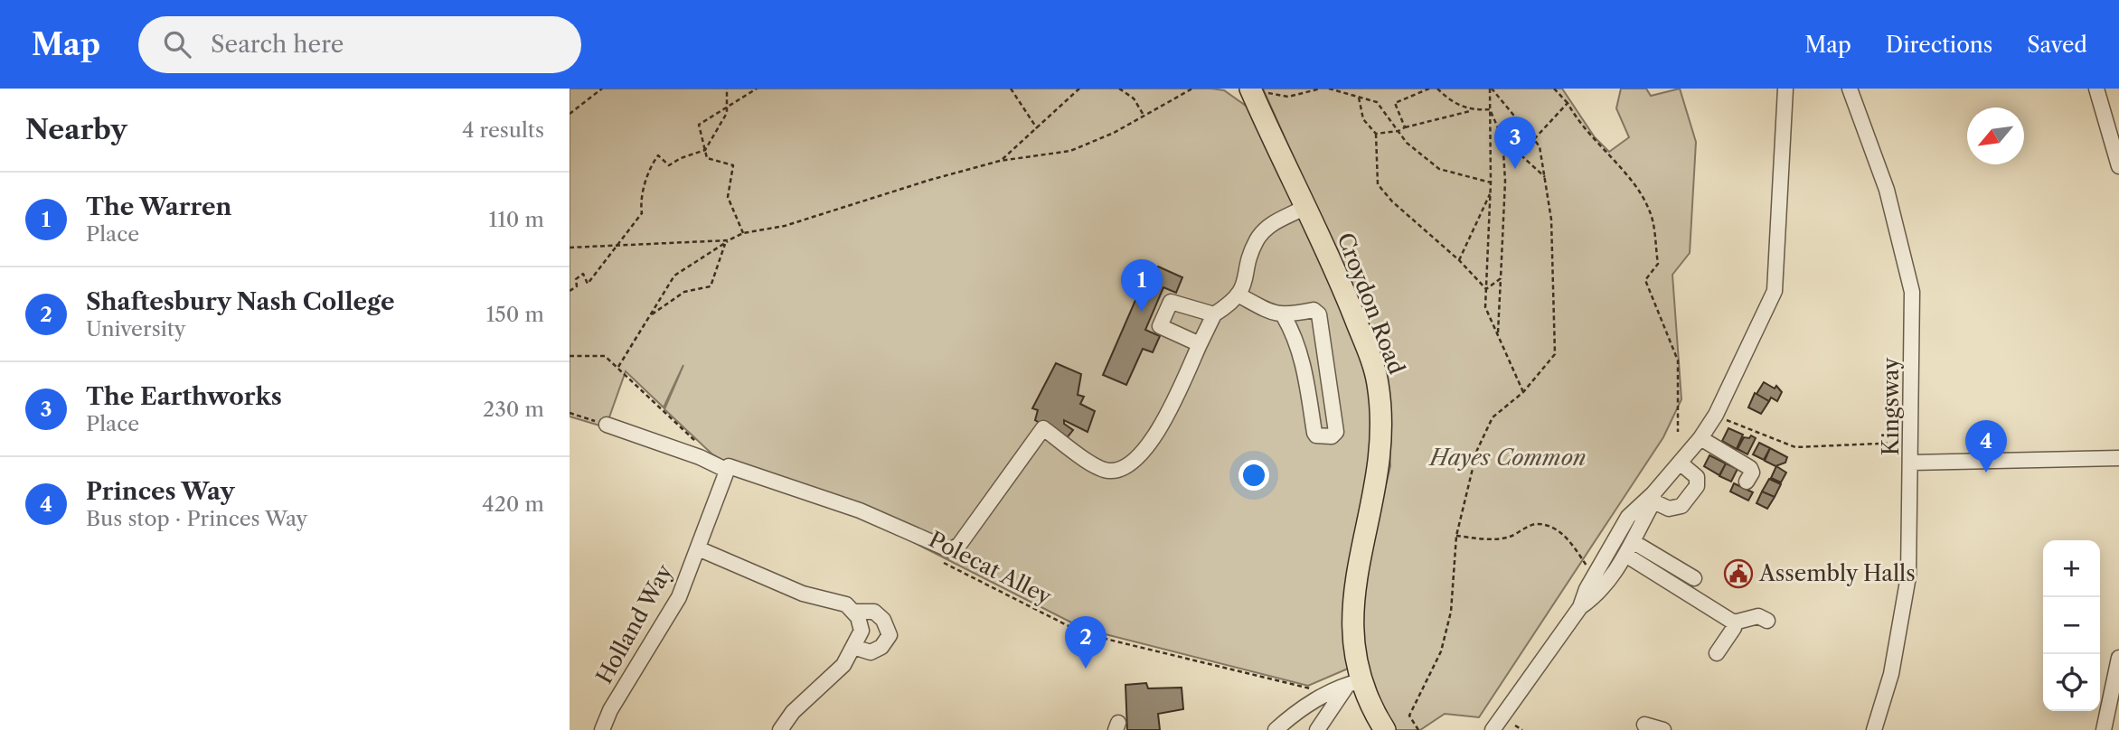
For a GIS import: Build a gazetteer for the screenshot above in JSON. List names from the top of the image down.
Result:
{
  "streets": {
    "highway": ["Croydon Road"],
    "street": ["Kingsway", "Holland Way"],
    "path": ["Polecat Alley"]
  },
  "parks": ["Hayes Common"],
  "places": {
    "public building": ["Assembly Halls"]
  },
  "north": "bottom left",
  "page": {
    "header": "Map",
    "search": "Search here",
    "nav": ["Map", "Directions", "Saved"],
    "heading": ["Nearby", "4 results"],
    "pins": [
      "3",
      "1",
      "4",
      "2"
    ],
    "list": [
      {
        "mark": "1",
        "name": "The Warren",
        "note": "Place",
        "value": "110 m"
      },
      {
        "mark": "2",
        "name": "Shaftesbury Nash College",
        "note": "University",
        "value": "150 m"
      },
      {
        "mark": "3",
        "name": "The Earthworks",
        "note": "Place",
        "value": "230 m"
      },
      {
        "mark": "4",
        "name": "Princes Way",
        "note": "Bus stop · Princes Way",
        "value": "420 m"
      }
    ],
    "map_buttons": ["+", "−"]
  }
}
